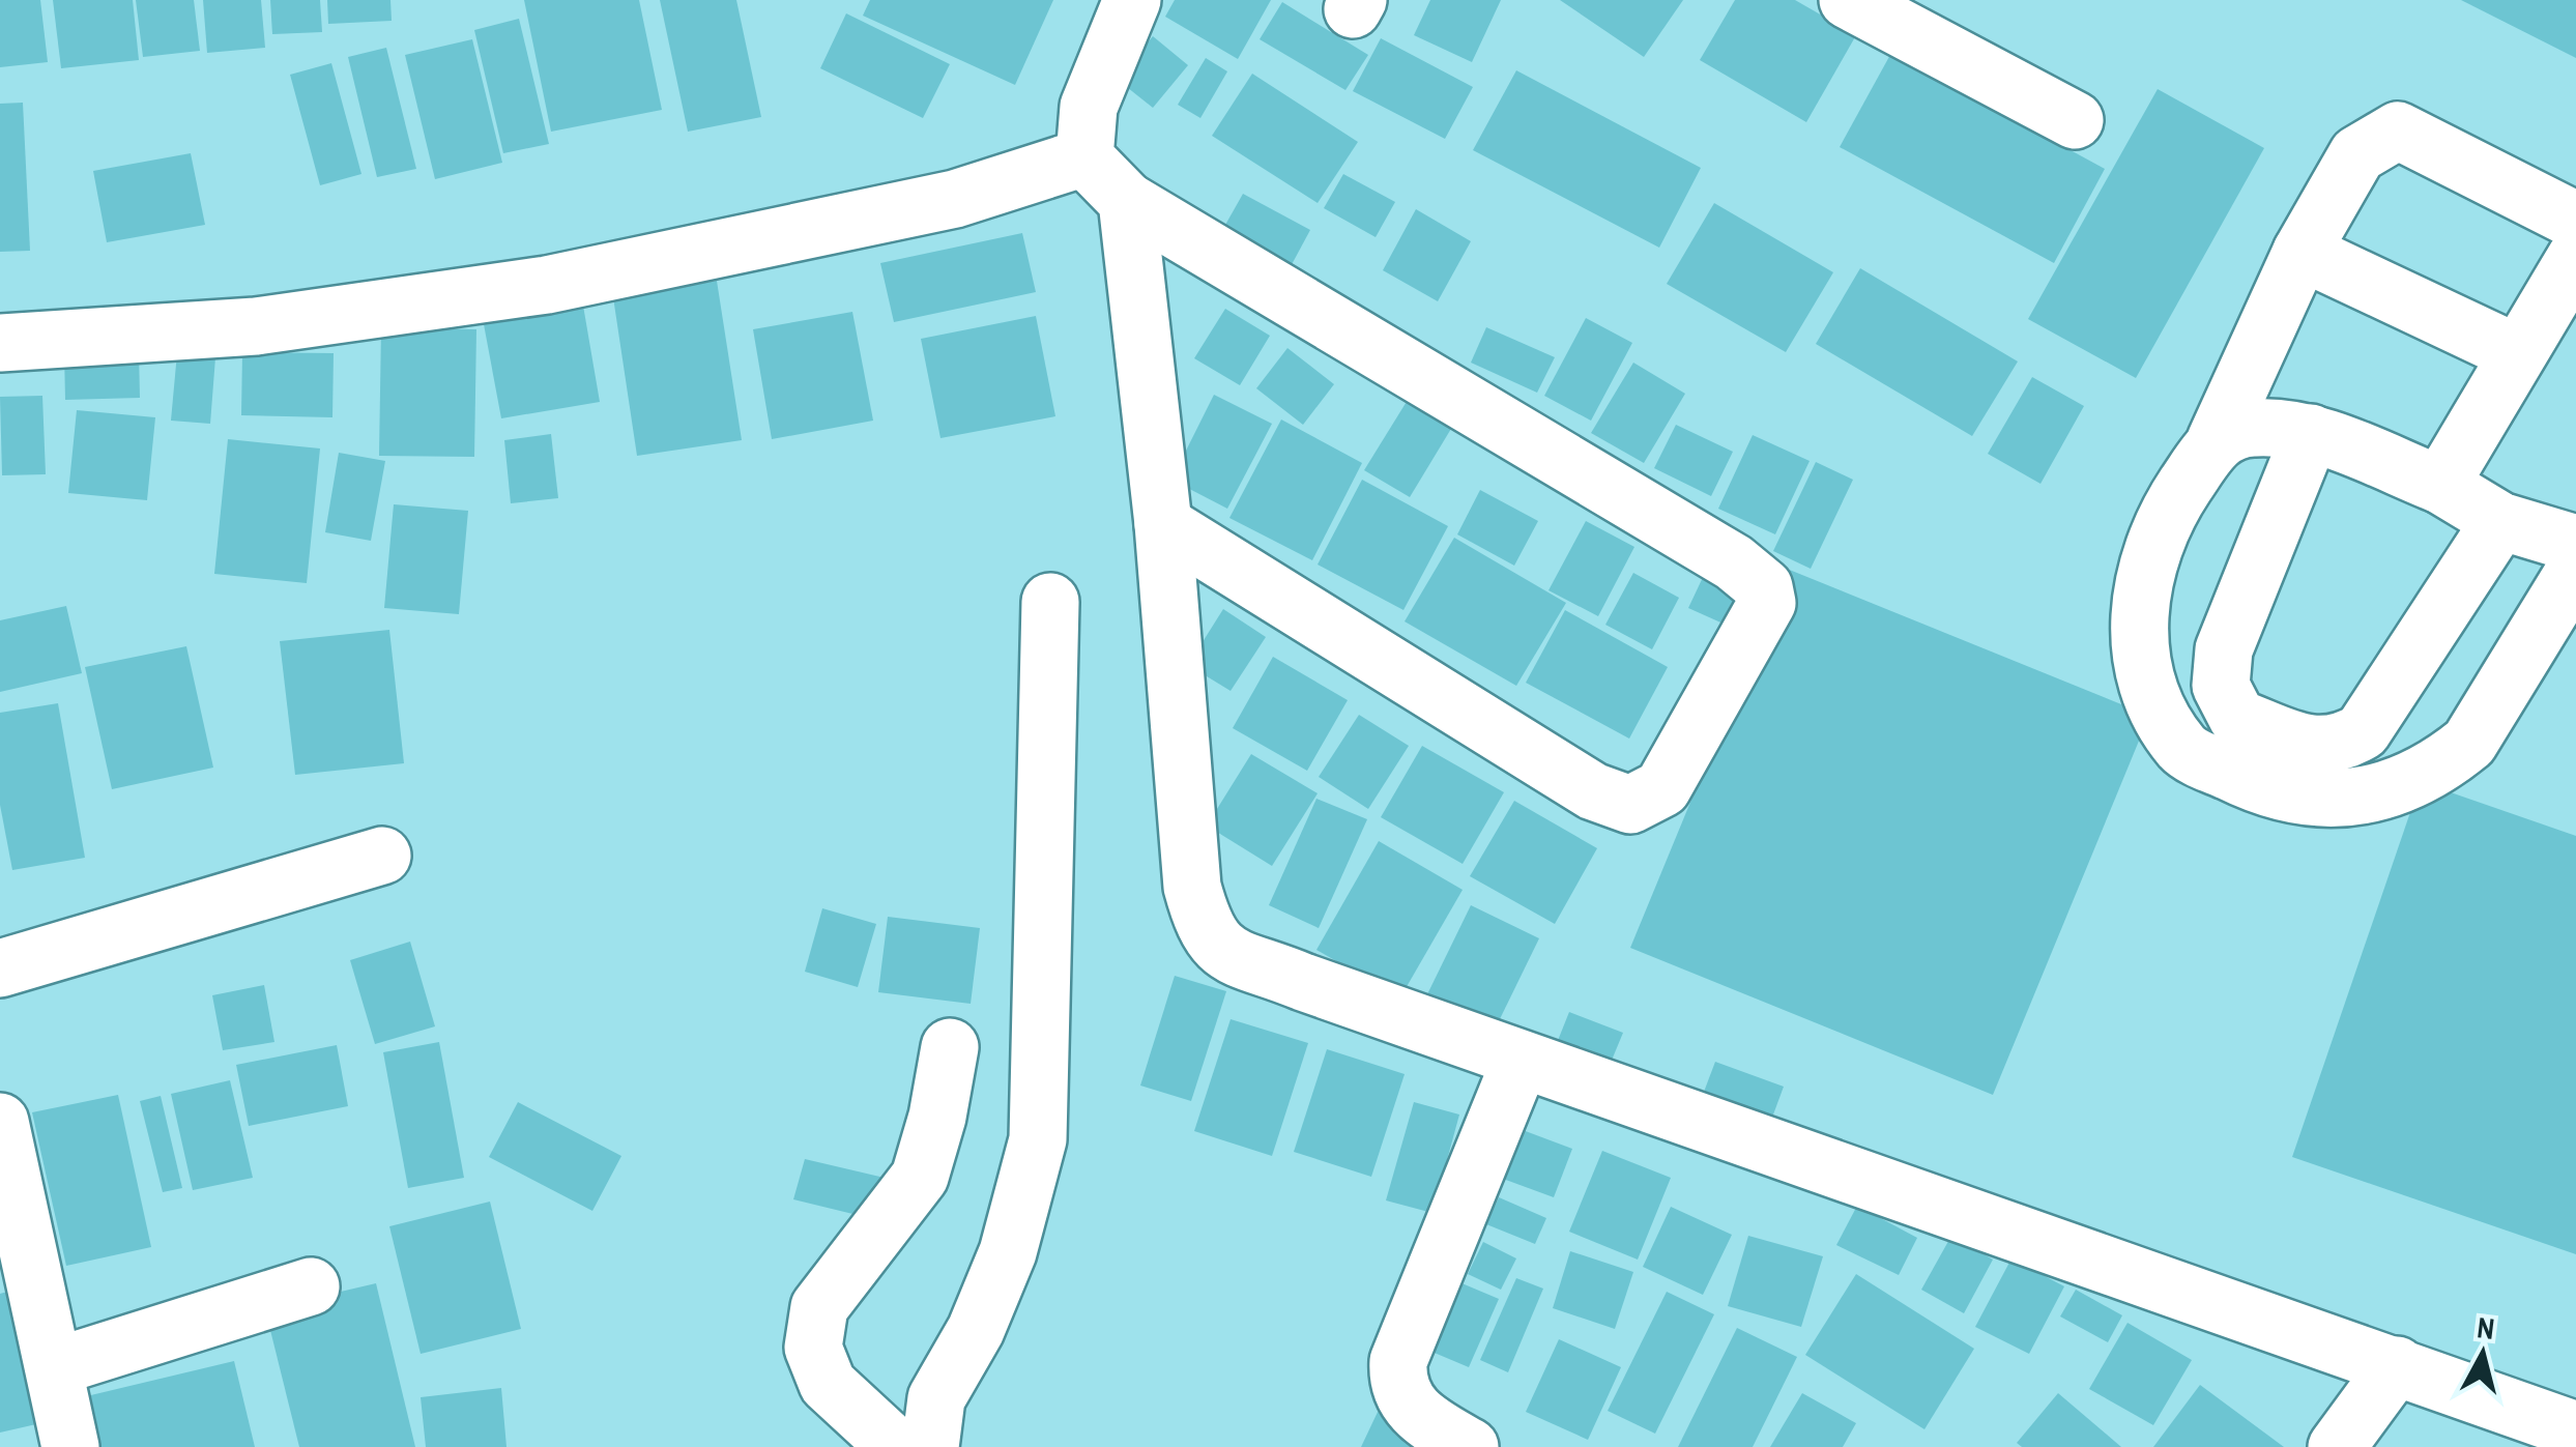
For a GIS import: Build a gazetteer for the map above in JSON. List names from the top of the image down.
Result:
{
  "north": "top"
}
